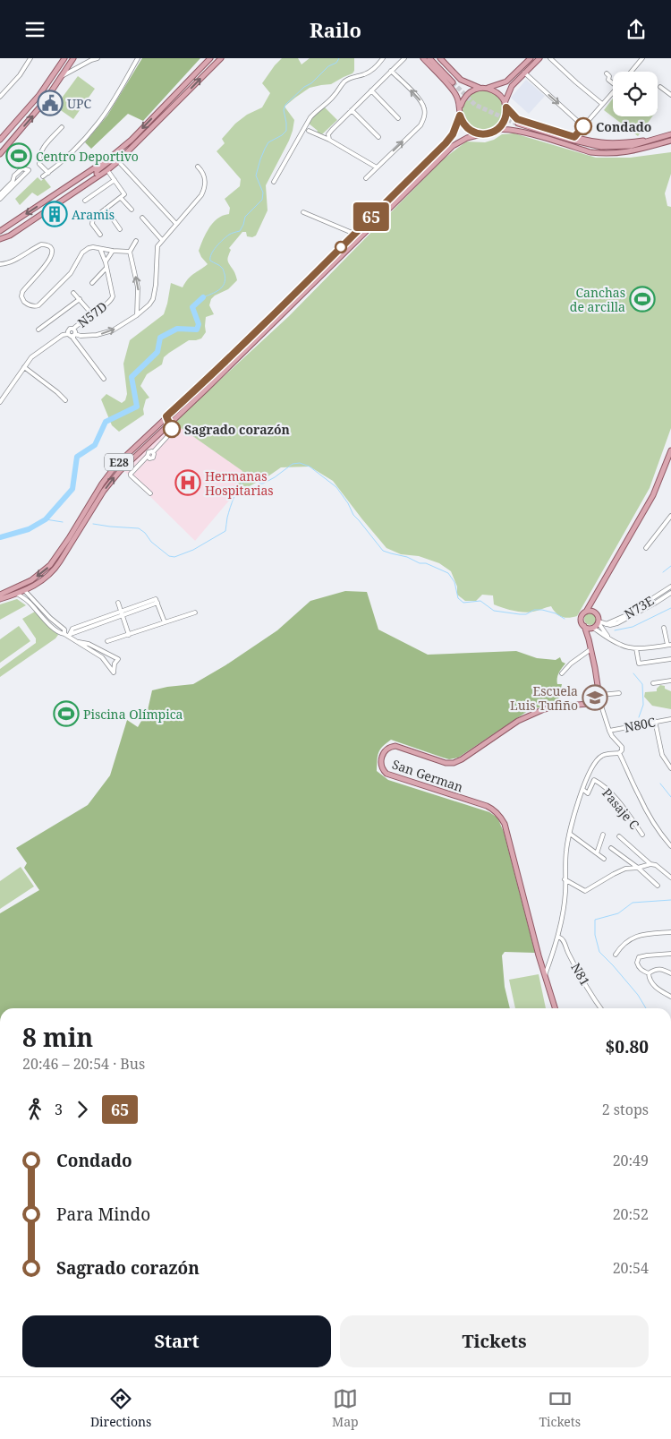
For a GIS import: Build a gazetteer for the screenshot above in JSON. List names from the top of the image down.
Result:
{
  "streets": {
    "main road": ["E28", "San German"],
    "street": [
      "N57D",
      "N73E",
      "N80C",
      "Pasaje C",
      "N81"
    ]
  },
  "places": {
    "public building": ["UPC"],
    "other": ["Condado", "Sagrado corazón"],
    "sports": ["Centro Deportivo", "Canchas de arcilla", "Piscina Olímpica"],
    "building": ["Aramis"],
    "hospital": ["Hermanas Hospitarias"],
    "school or university": ["Escuela Luis Tufiño"]
  },
  "lines": ["bus line 65"],
  "page": {
    "header": "Railo",
    "on_map": "65",
    "heading": ["8 min", "20:46 – 20:54 · Bus", "$0.80"],
    "legs": ["3", "65", "2 stops"],
    "list": [
      {
        "name": "Condado",
        "value": "20:49"
      },
      {
        "name": "Para Mindo",
        "value": "20:52"
      },
      {
        "name": "Sagrado corazón",
        "value": "20:54"
      }
    ],
    "buttons": ["Start", "Tickets"],
    "tabs": ["Directions", "Map", "Tickets"]
  }
}
